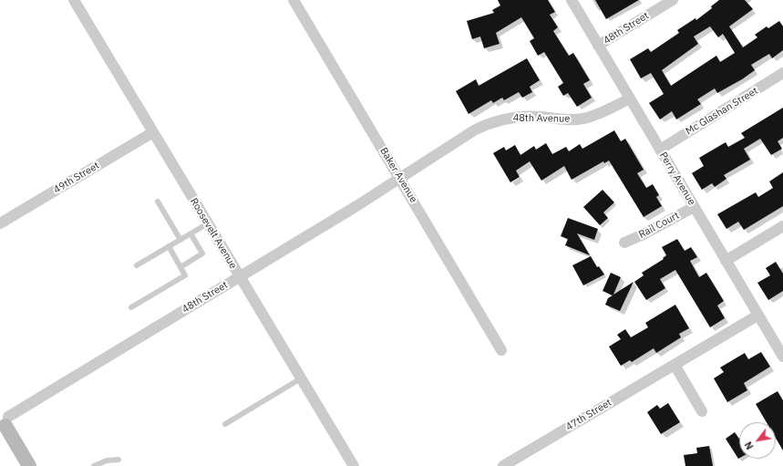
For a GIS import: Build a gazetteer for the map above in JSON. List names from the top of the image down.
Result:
{
  "streets": {
    "street": [
      "48th Street",
      "Mc Glashan Street",
      "48th Avenue",
      "Baker Avenue",
      "49th Street",
      "Perry Avenue",
      "Rail Court",
      "Roosevelt Avenue",
      "47th Street"
    ]
  },
  "crossings": [
    ["48th Street", "48th Avenue"],
    ["48th Street", "Baker Avenue"],
    ["48th Street", "Perry Avenue"],
    ["48th Street", "Roosevelt Avenue"],
    ["Mc Glashan Street", "Perry Avenue"],
    ["48th Avenue", "Baker Avenue"],
    ["48th Avenue", "Perry Avenue"],
    ["49th Street", "Roosevelt Avenue"],
    ["Perry Avenue", "Rail Court"],
    ["Perry Avenue", "47th Street"]
  ],
  "north": "bottom left"
}
